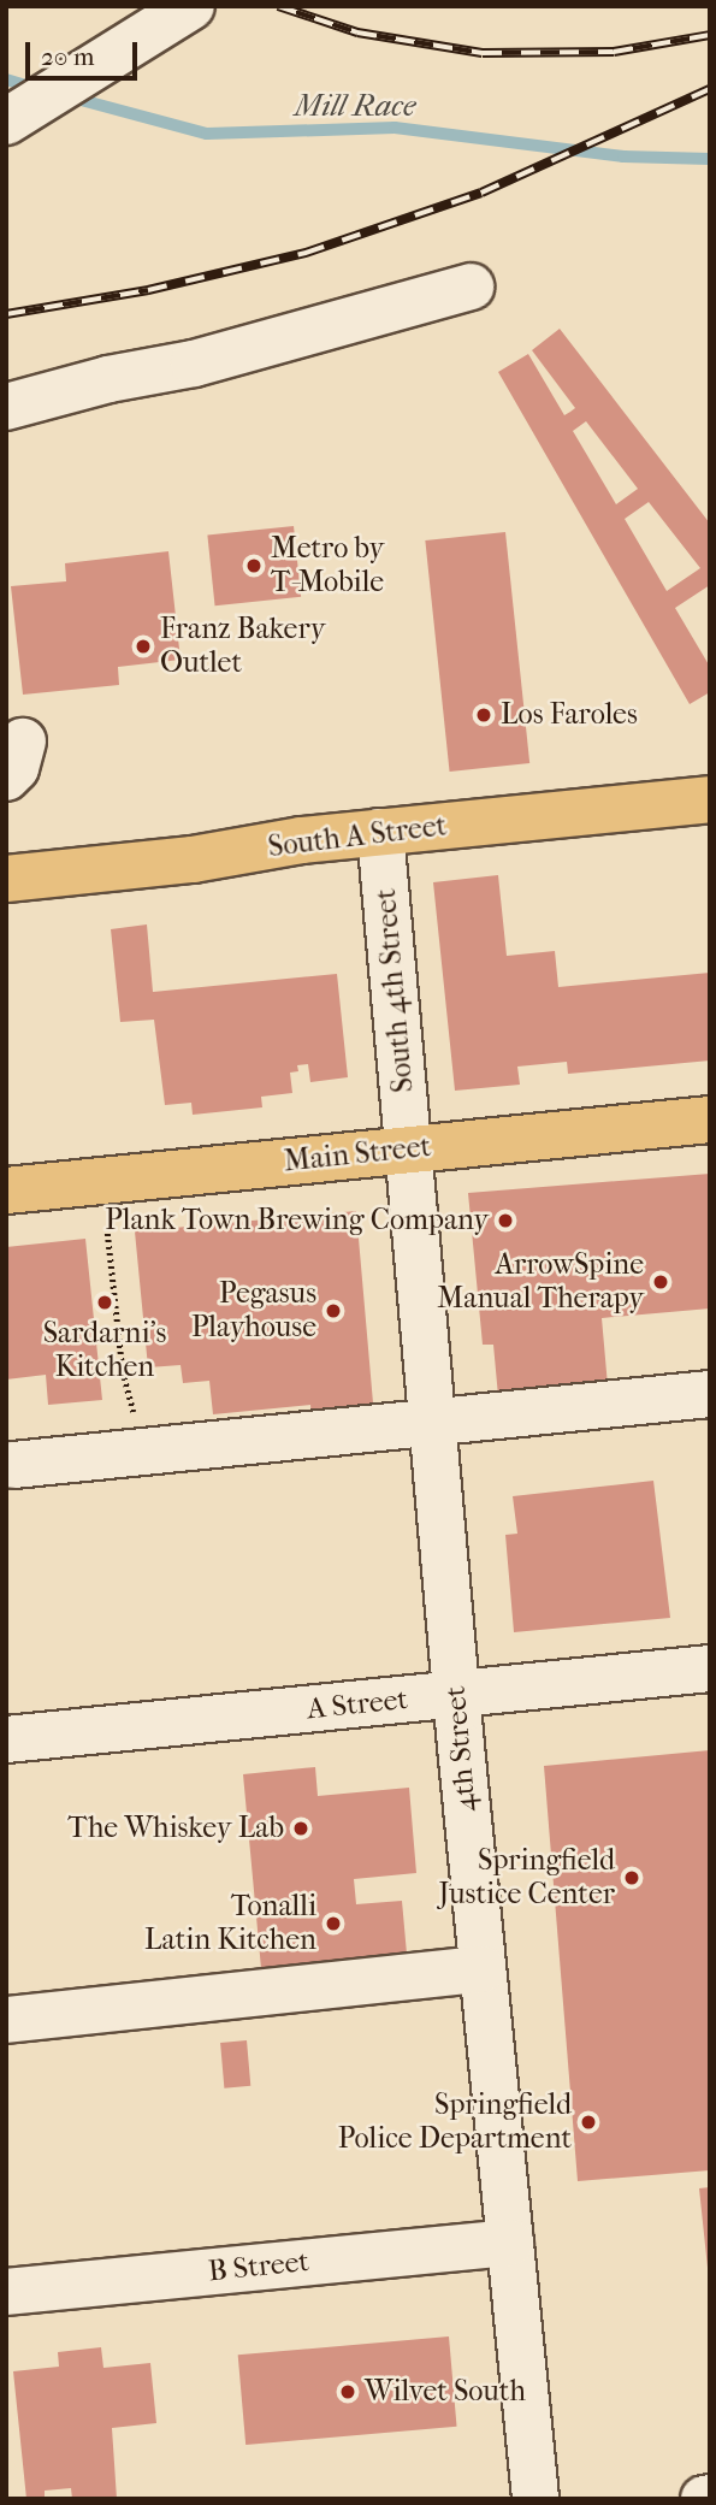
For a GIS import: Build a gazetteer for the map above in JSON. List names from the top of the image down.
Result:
{
  "streets": {
    "main road": ["South A Street", "Main Street"],
    "street": [
      "South 4th Street",
      "A Street",
      "4th Street",
      "B Street"
    ]
  },
  "crossings": [
    ["South A Street", "South 4th Street"],
    ["South 4th Street", "Main Street"],
    ["South 4th Street", "4th Street"],
    ["Main Street", "4th Street"],
    ["A Street", "4th Street"],
    ["4th Street", "B Street"]
  ],
  "water": ["Mill Race"],
  "places": [
    "Metro by T-Mobile",
    "Franz Bakery Outlet",
    "Los Faroles",
    "Plank Town Brewing Company",
    "ArrowSpine Manual Therapy",
    "Sardarni's Kitchen",
    "Pegasus Playhouse",
    "The Whiskey Lab",
    "Springfield Justice Center",
    "Tonalli Latin Kitchen",
    "Springfield Police Department",
    "Wilvet South"
  ],
  "scale_bar": "20 m"
}
